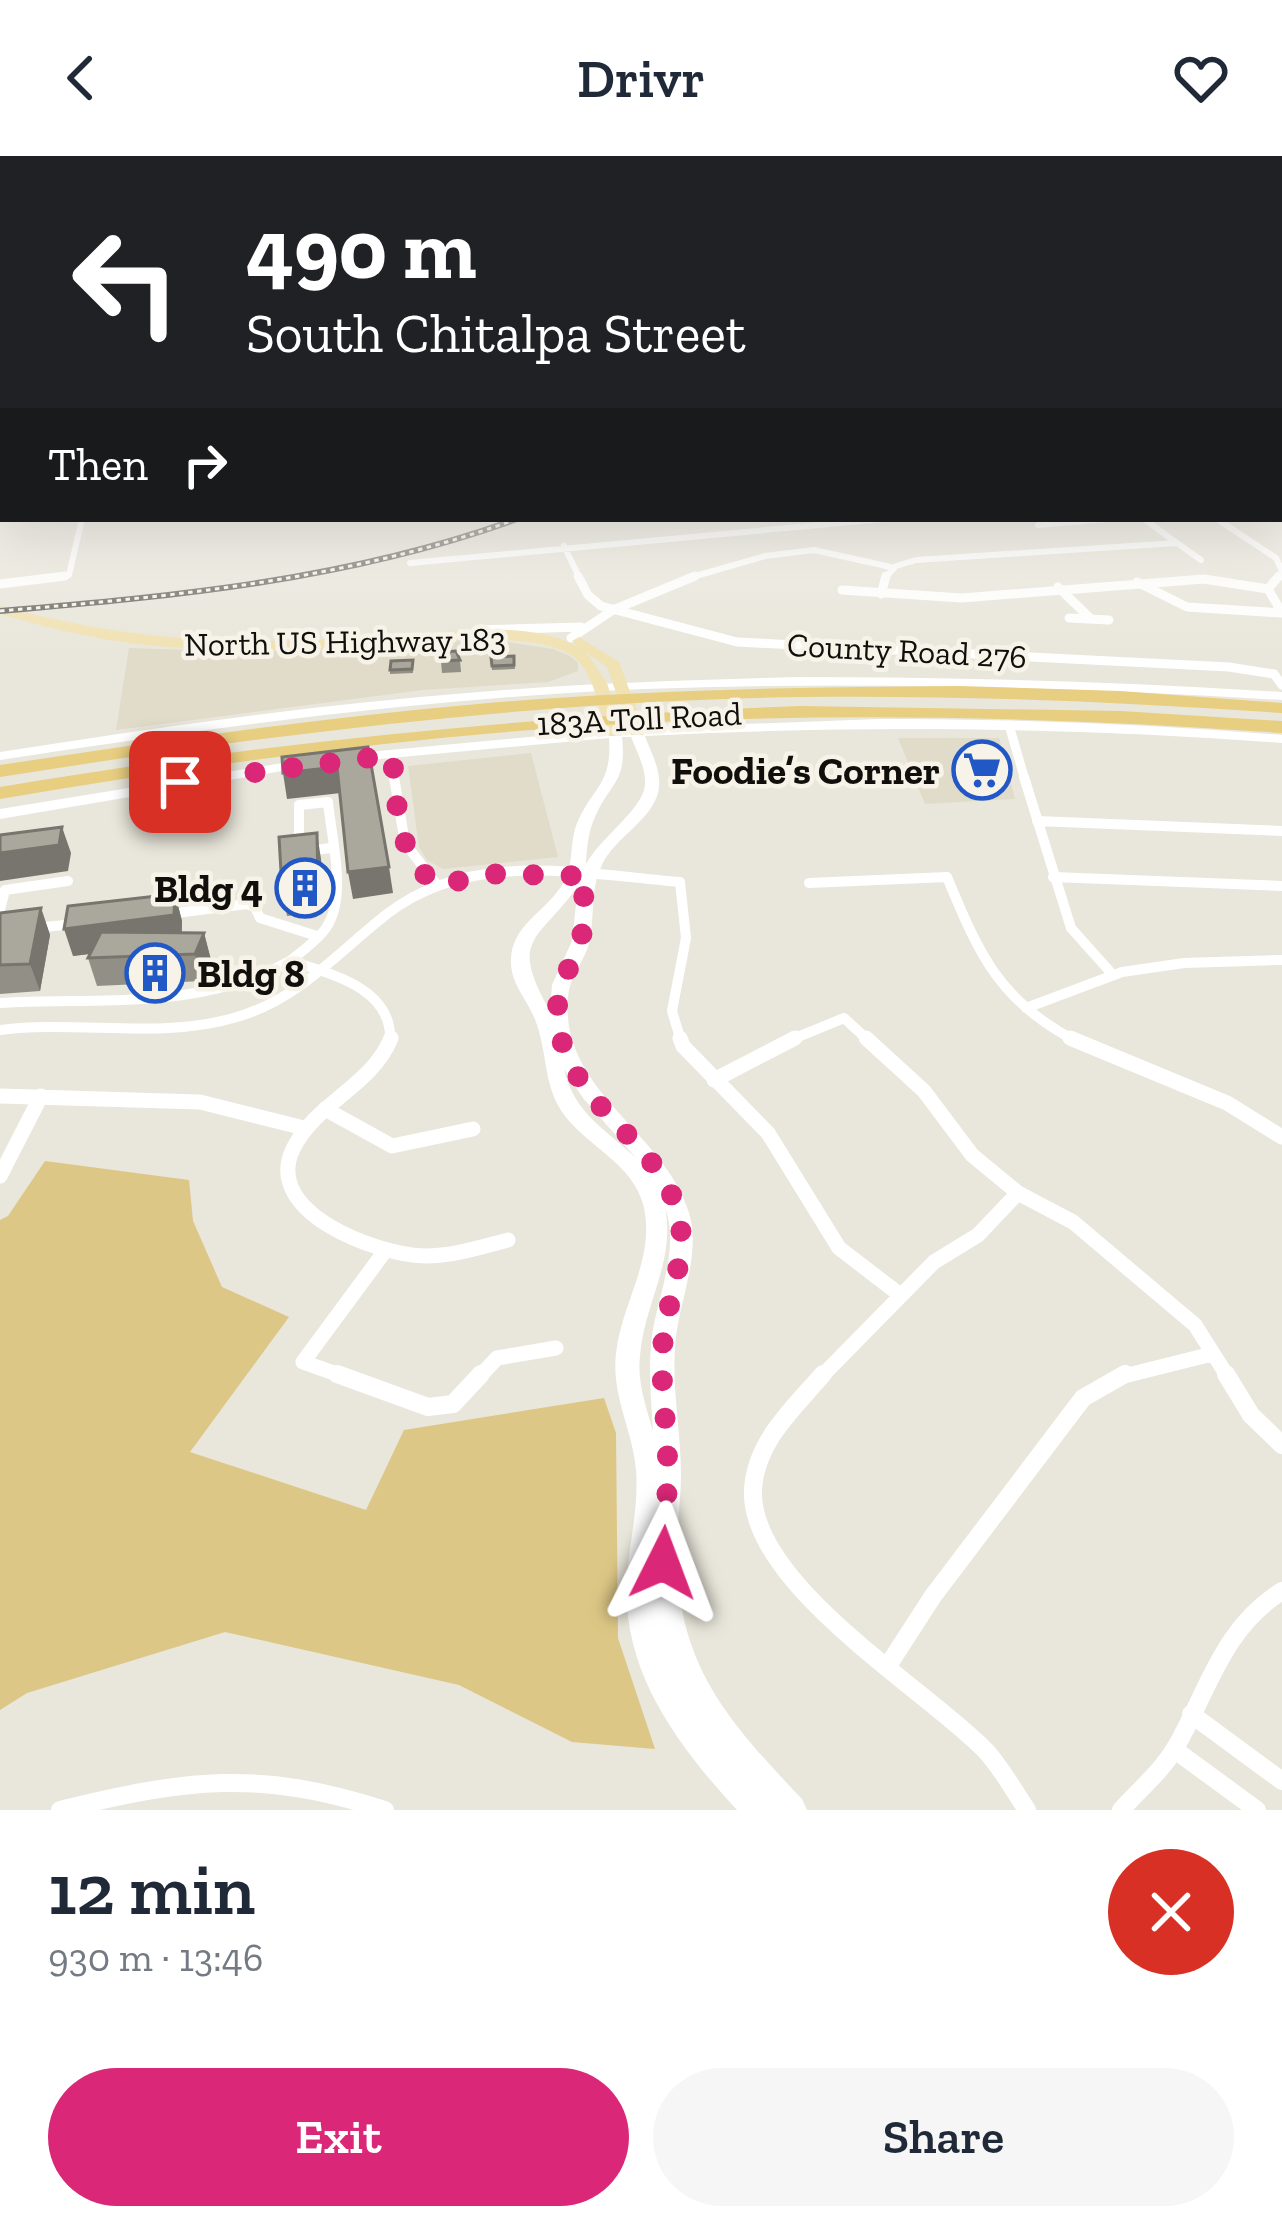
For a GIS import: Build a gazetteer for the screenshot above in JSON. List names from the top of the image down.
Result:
{
  "streets": {
    "highway": ["183A Toll Road"],
    "main road": ["North US Highway 183"],
    "street": ["County Road 276"]
  },
  "places": {
    "supermarket": ["Foodie’s Corner"],
    "building": ["Bldg 4", "Bldg 8"]
  },
  "page": {
    "header": "Drivr",
    "turn": ["490 m", "South Chitalpa Street"],
    "then": "Then",
    "heading": ["12 min", "930 m · 13:46"],
    "buttons": ["Exit", "Share"]
  }
}
